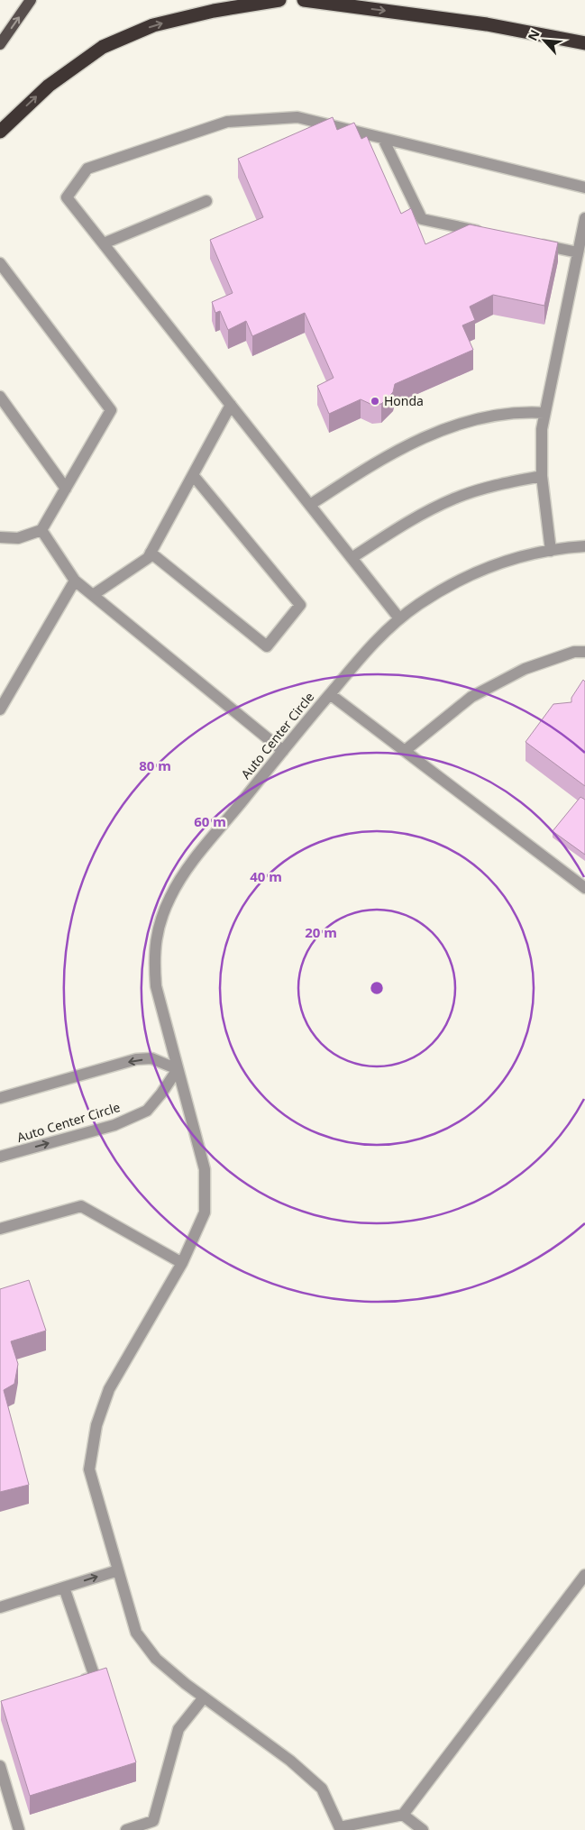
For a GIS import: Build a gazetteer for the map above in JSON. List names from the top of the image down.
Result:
{
  "streets": {
    "street": ["Auto Center Circle"]
  },
  "places": ["Honda"],
  "north": "top left",
  "rings": [
    "80 m",
    "60 m",
    "40 m",
    "20 m"
  ]
}
